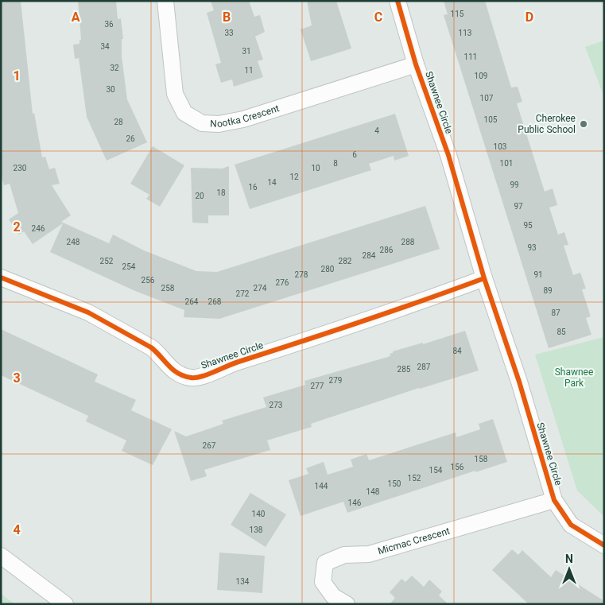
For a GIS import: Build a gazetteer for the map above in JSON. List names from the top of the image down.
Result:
{
  "streets": {
    "street": ["Shawnee Circle", "Nootka Crescent", "Micmac Crescent"]
  },
  "crossings": [
    ["Shawnee Circle", "Nootka Crescent"],
    ["Shawnee Circle", "Micmac Crescent"]
  ],
  "parks": ["Shawnee Park"],
  "places": ["Cherokee Public School"],
  "house_numbers": [
    "115",
    "36",
    "33",
    "113",
    "34",
    "31",
    "111",
    "32",
    "11",
    "109",
    "30",
    "107",
    "105",
    "28",
    "4",
    "26",
    "103",
    "6",
    "8",
    "101",
    "230",
    "10",
    "12",
    "14",
    "99",
    "16",
    "18",
    "20",
    "97",
    "95",
    "246",
    "248",
    "288",
    "93",
    "286",
    "284",
    "252",
    "282",
    "254",
    "280",
    "278",
    "91",
    "256",
    "276",
    "258",
    "274",
    "89",
    "272",
    "264",
    "268",
    "87",
    "85",
    "84",
    "287",
    "285",
    "279",
    "277",
    "273",
    "267",
    "158",
    "156",
    "154",
    "152",
    "150",
    "144",
    "148",
    "146",
    "140",
    "138",
    "134"
  ],
  "north": "top",
  "grid": {
    "columns": [
      "A",
      "B",
      "C",
      "D"
    ],
    "rows": [
      "1",
      "2",
      "3",
      "4"
    ]
  }
}
